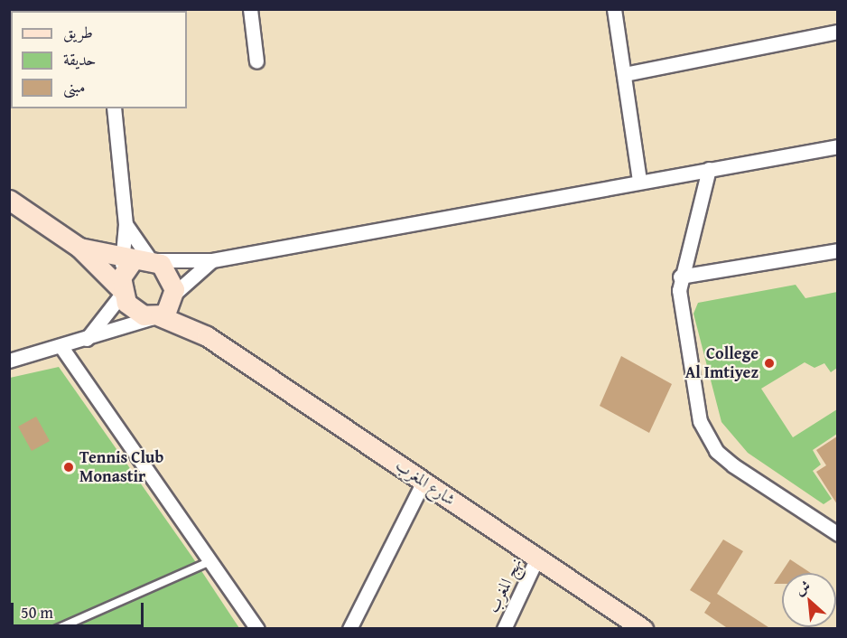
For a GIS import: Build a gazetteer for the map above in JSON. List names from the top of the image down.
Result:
{
  "streets": {
    "main road": ["شارع المغرب"],
    "street": ["نهج المغرب"]
  },
  "crossings": [
    ["شارع المغرب", "نهج المغرب"]
  ],
  "places": ["College Al Imtiyez", "Tennis Club Monastir"],
  "legend": ["طريق", "حديقة", "مبنى"],
  "scale_bar": "50 m",
  "north": "top left"
}
